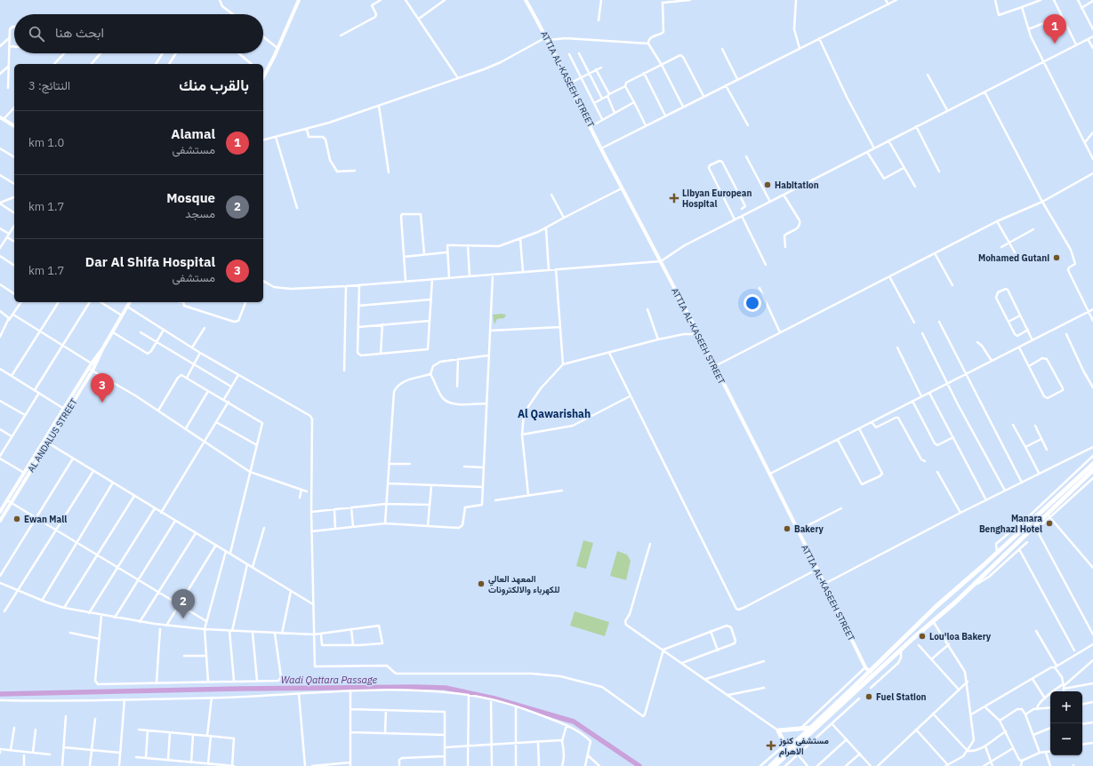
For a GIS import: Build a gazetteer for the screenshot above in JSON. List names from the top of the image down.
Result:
{
  "streets": {
    "street": ["ATTIA AL-KASEEH STREET", "AL ANDALUS STREET"]
  },
  "districts": ["Al Qawarishah"],
  "water": ["Wadi Qattara Passage"],
  "places": {
    "other": [
      "Habitation",
      "Mohamed Gutani",
      "Ewan Mall",
      "Manara Benghazi Hotel",
      "Bakery",
      "المعهد العالي للكهرباء والالكترونات",
      "Lou'loa Bakery",
      "Fuel Station"
    ],
    "health": ["Libyan European Hospital", "مستشفى كنوز الاهرام"]
  },
  "page": {
    "pins": ["1", "3", "2"],
    "search": "ابحث هنا",
    "heading": ["بالقرب منك", "النتائج: 3"],
    "list": [
      {
        "mark": "1",
        "name": "Alamal",
        "note": "مستشفى",
        "value": "1.0 km"
      },
      {
        "mark": "2",
        "name": "Mosque",
        "note": "مسجد",
        "value": "1.7 km"
      },
      {
        "mark": "3",
        "name": "Dar Al Shifa Hospital",
        "note": "مستشفى",
        "value": "1.7 km"
      }
    ],
    "map_buttons": ["+", "−"]
  }
}
